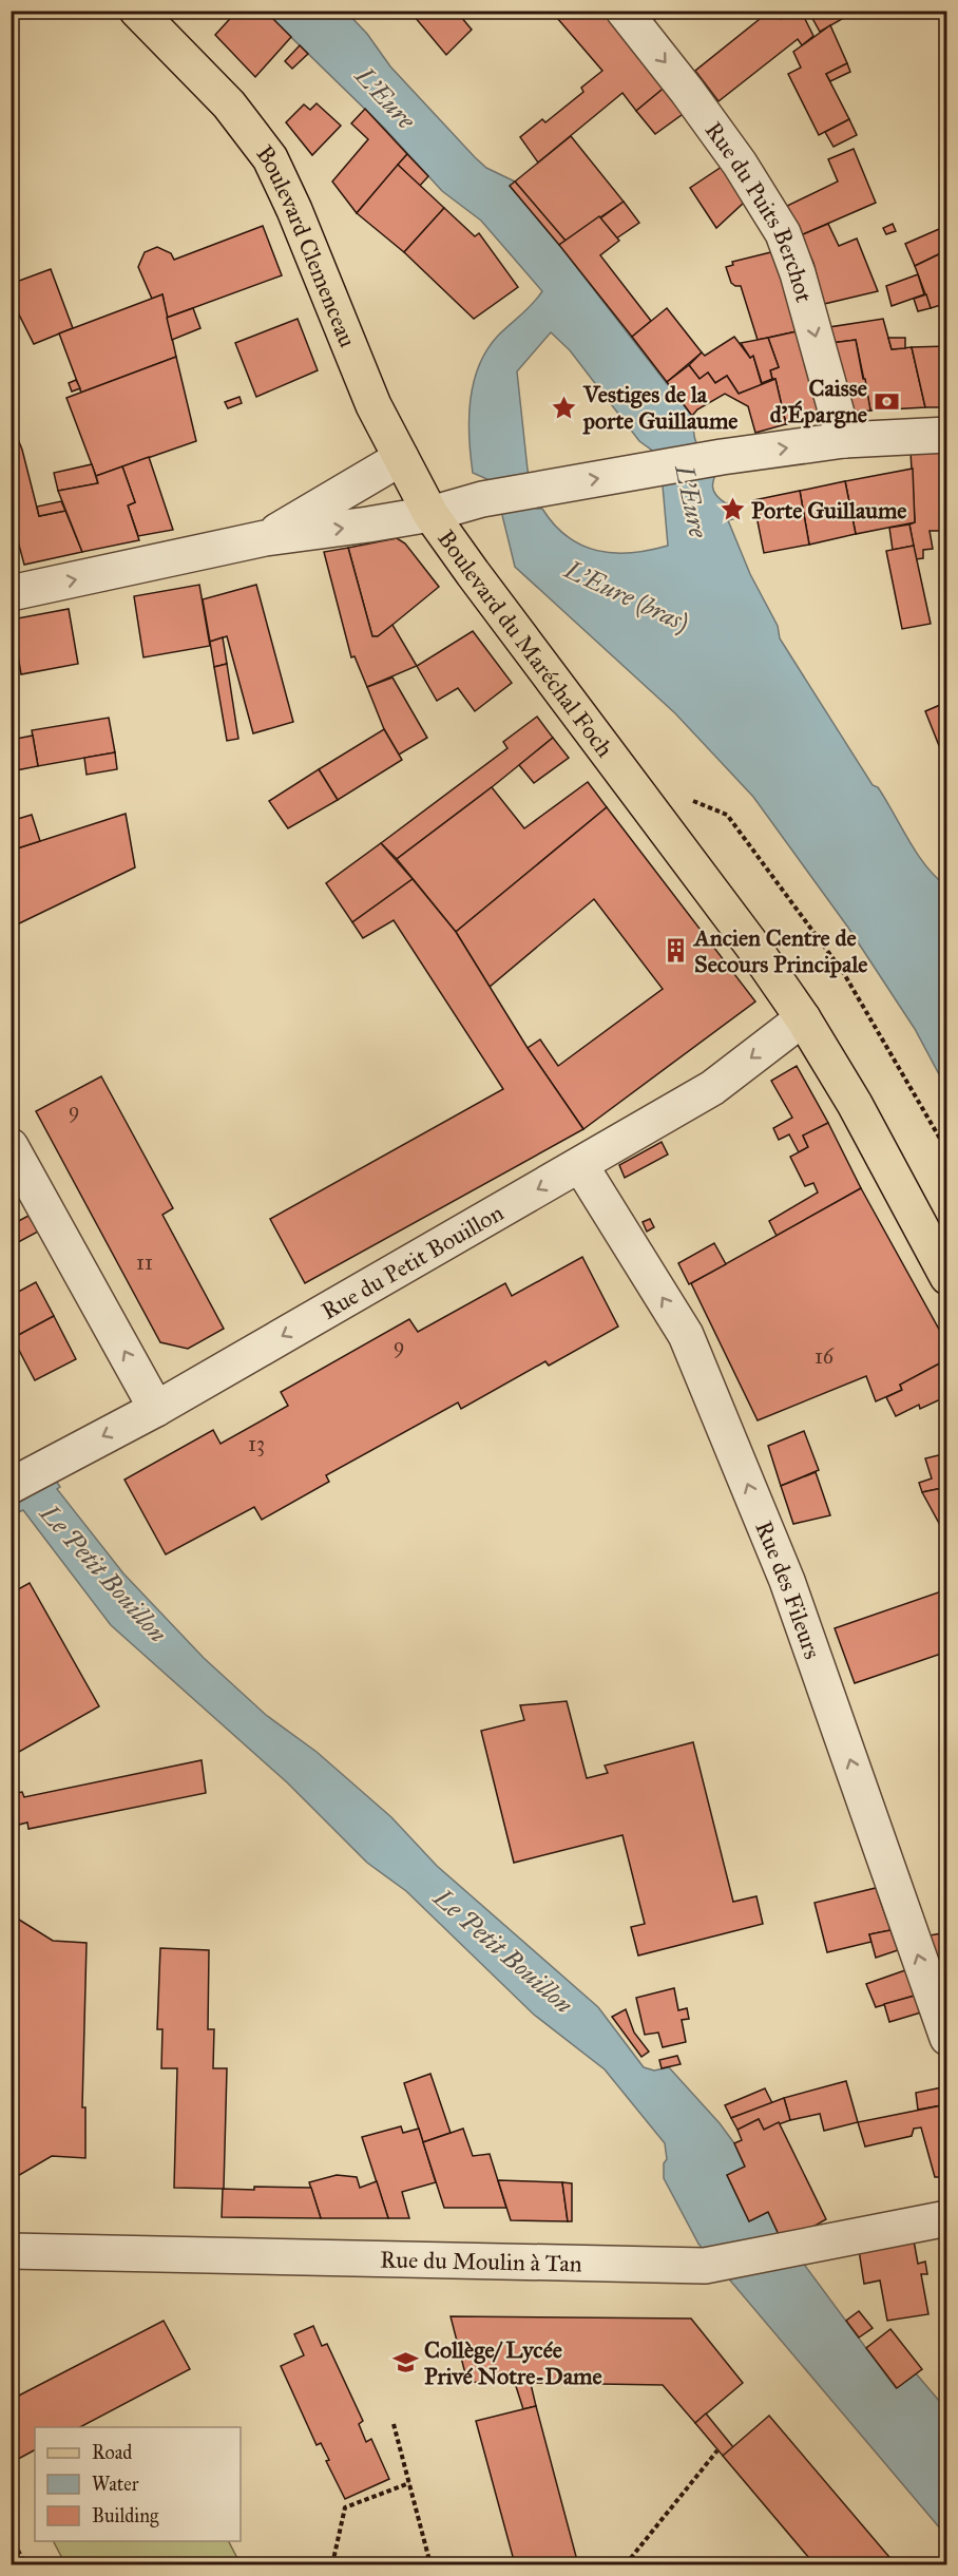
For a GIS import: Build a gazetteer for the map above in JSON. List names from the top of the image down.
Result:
{
  "streets": {
    "main road": ["Boulevard Clemenceau", "Boulevard du Maréchal Foch"],
    "street": [
      "Rue du Puits Berchot",
      "Rue du Petit Bouillon",
      "Rue des Fileurs",
      "Rue du Moulin à Tan"
    ]
  },
  "crossings": [
    ["Boulevard Clemenceau", "Boulevard du Maréchal Foch"],
    ["Boulevard du Maréchal Foch", "Rue du Petit Bouillon"],
    ["Rue du Petit Bouillon", "Rue des Fileurs"]
  ],
  "one_way": ["Rue du Puits Berchot", "Rue du Petit Bouillon", "Rue des Fileurs"],
  "water": ["L'Eure", "L'Eure (bras)", "Le Petit Bouillon"],
  "places": {
    "bank": ["Caisse d'Épargne"],
    "place": ["Vestiges de la porte Guillaume", "Porte Guillaume"],
    "building": ["Ancien Centre de Secours Principale"],
    "school or university": ["Collège/ Lycée Privé Notre-Dame"]
  },
  "house_numbers": [
    "9",
    "11",
    "9",
    "16",
    "13"
  ],
  "legend": ["Road", "Water", "Building"]
}
